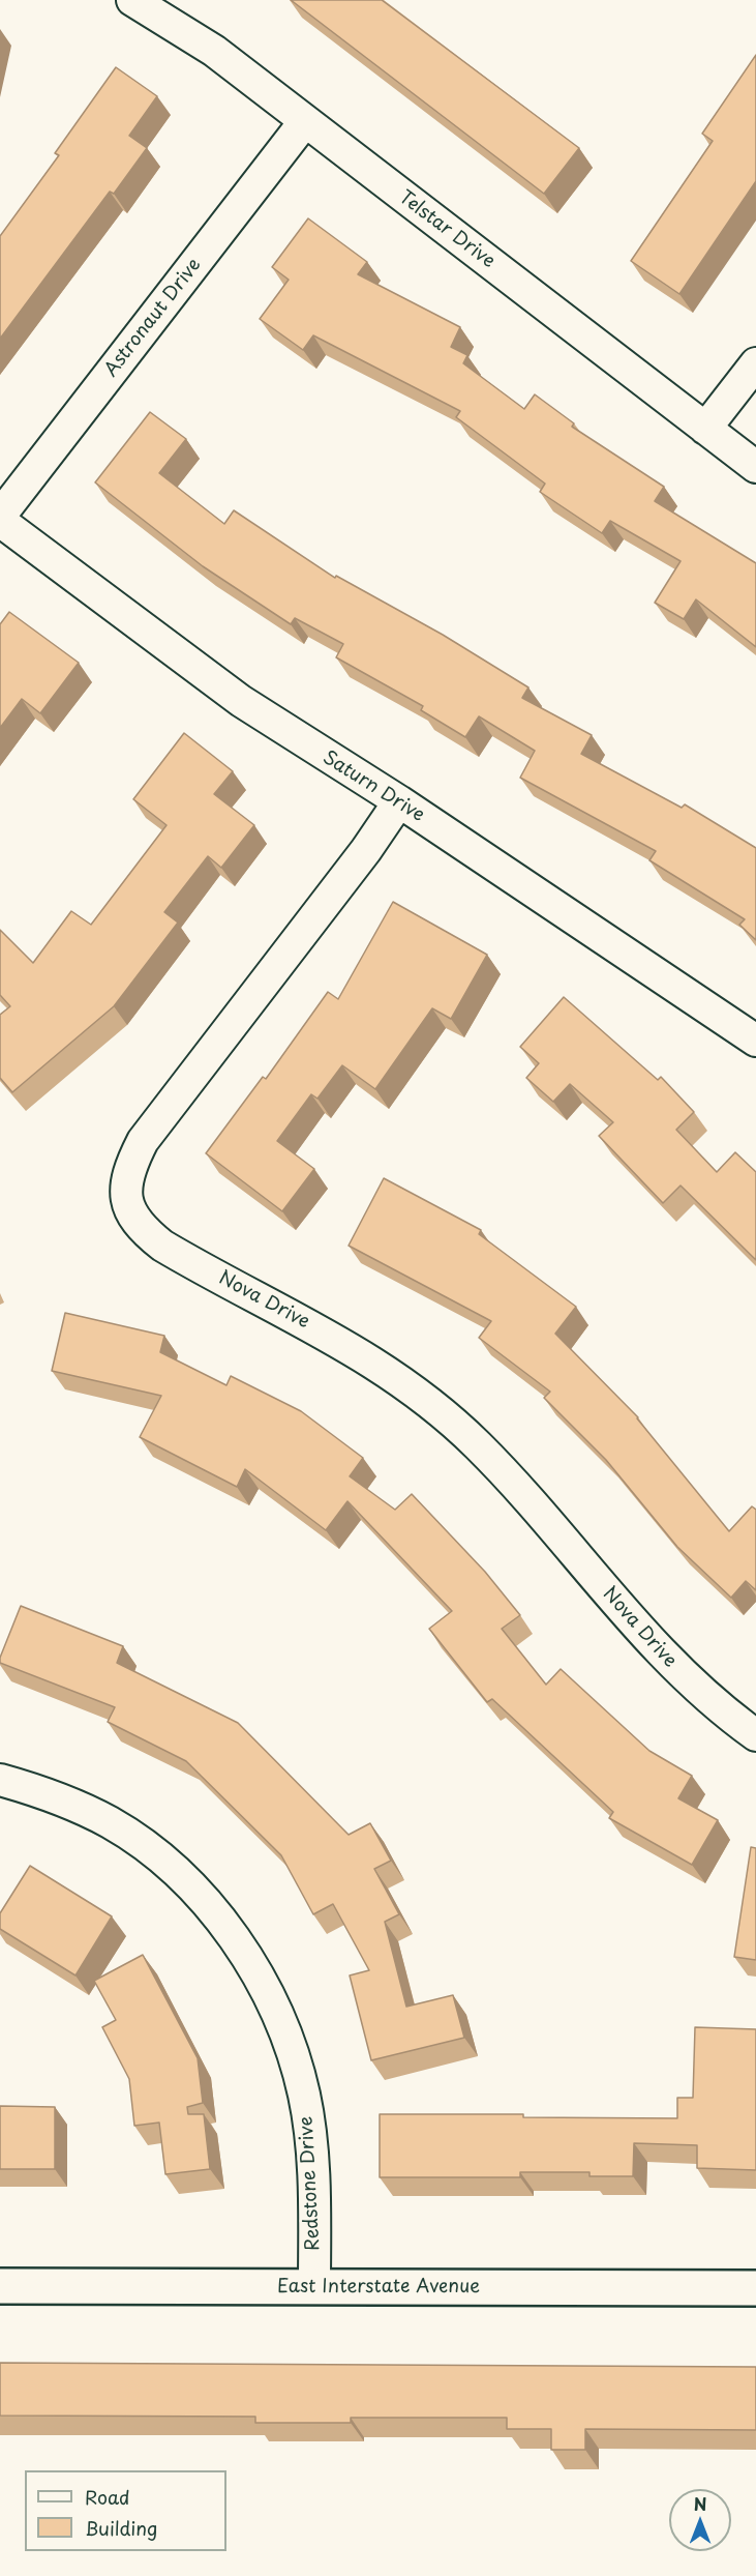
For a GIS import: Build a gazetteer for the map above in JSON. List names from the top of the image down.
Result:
{
  "streets": {
    "street": [
      "Telstar Drive",
      "Astronaut Drive",
      "Saturn Drive",
      "Nova Drive",
      "Redstone Drive",
      "East Interstate Avenue"
    ]
  },
  "crossings": [
    ["Telstar Drive", "Astronaut Drive"],
    ["Saturn Drive", "Nova Drive"],
    ["Redstone Drive", "East Interstate Avenue"]
  ],
  "legend": ["Road", "Building"],
  "north": "top"
}
